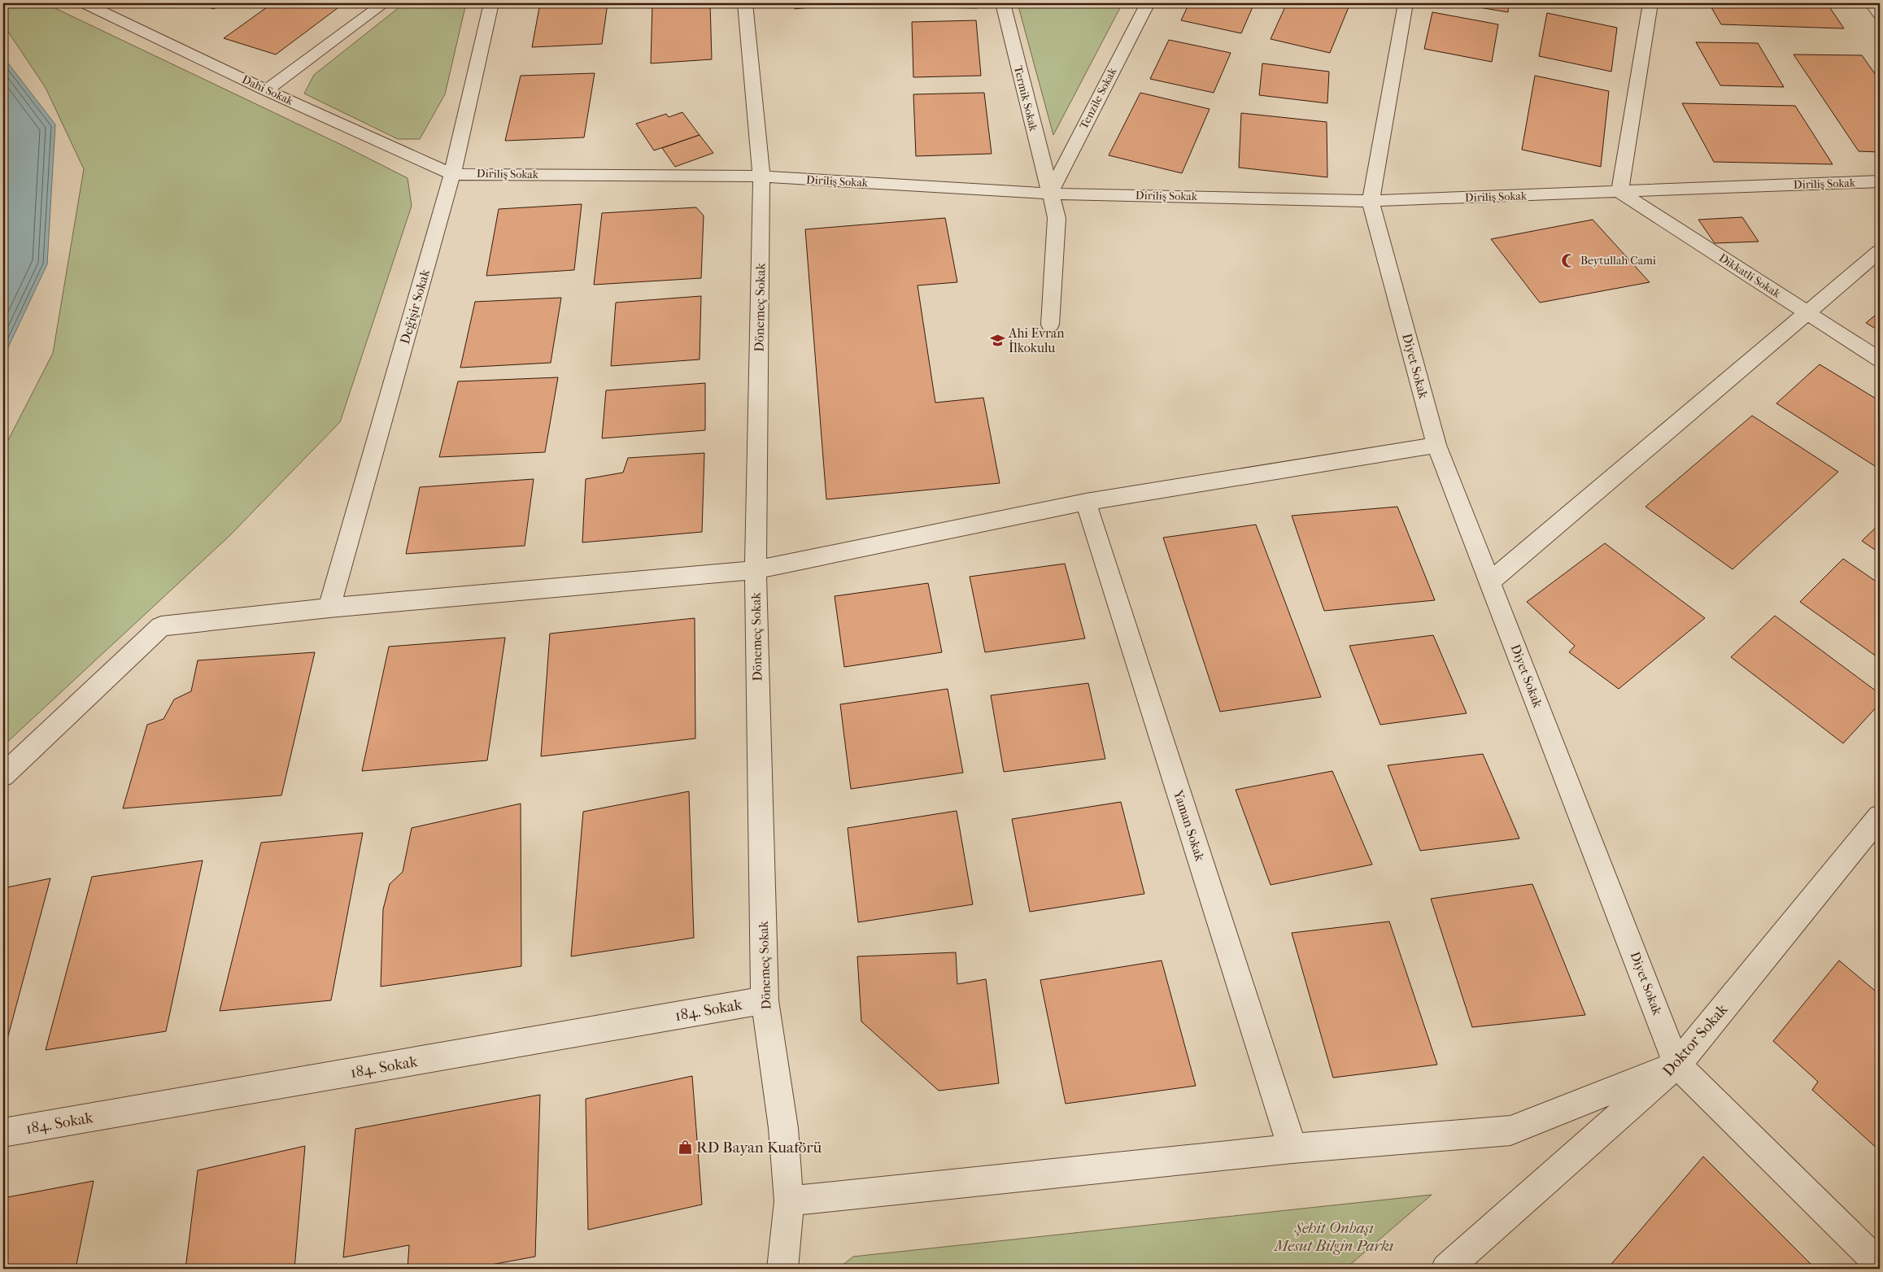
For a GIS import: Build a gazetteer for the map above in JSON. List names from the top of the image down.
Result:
{
  "streets": {
    "street": [
      "Dahi Sokak",
      "Termik Sokak",
      "Tenzile Sokak",
      "Diriliş Sokak",
      "Dikkatli Sokak",
      "Değişir Sokak",
      "Dönemeç Sokak",
      "Diyet Sokak",
      "Yaman Sokak",
      "184. Sokak",
      "Doktor Sokak"
    ]
  },
  "crossings": [
    ["Dahi Sokak", "Diriliş Sokak"],
    ["Dahi Sokak", "Değişir Sokak"],
    ["Termik Sokak", "Tenzile Sokak"],
    ["Termik Sokak", "Diriliş Sokak"],
    ["Tenzile Sokak", "Diriliş Sokak"],
    ["Diriliş Sokak", "Dikkatli Sokak"],
    ["Diriliş Sokak", "Değişir Sokak"],
    ["Diriliş Sokak", "Dönemeç Sokak"],
    ["Diriliş Sokak", "Diyet Sokak"],
    ["Dönemeç Sokak", "184. Sokak"],
    ["Diyet Sokak", "Doktor Sokak"]
  ],
  "parks": ["Şehit Onbaşı Mesut Bilgin Parkı"],
  "places": {
    "mosque": ["Beytullah Cami"],
    "school or university": ["Ahi Evran İlkokulu"],
    "shop": ["RD Bayan Kuaförü"]
  }
}
